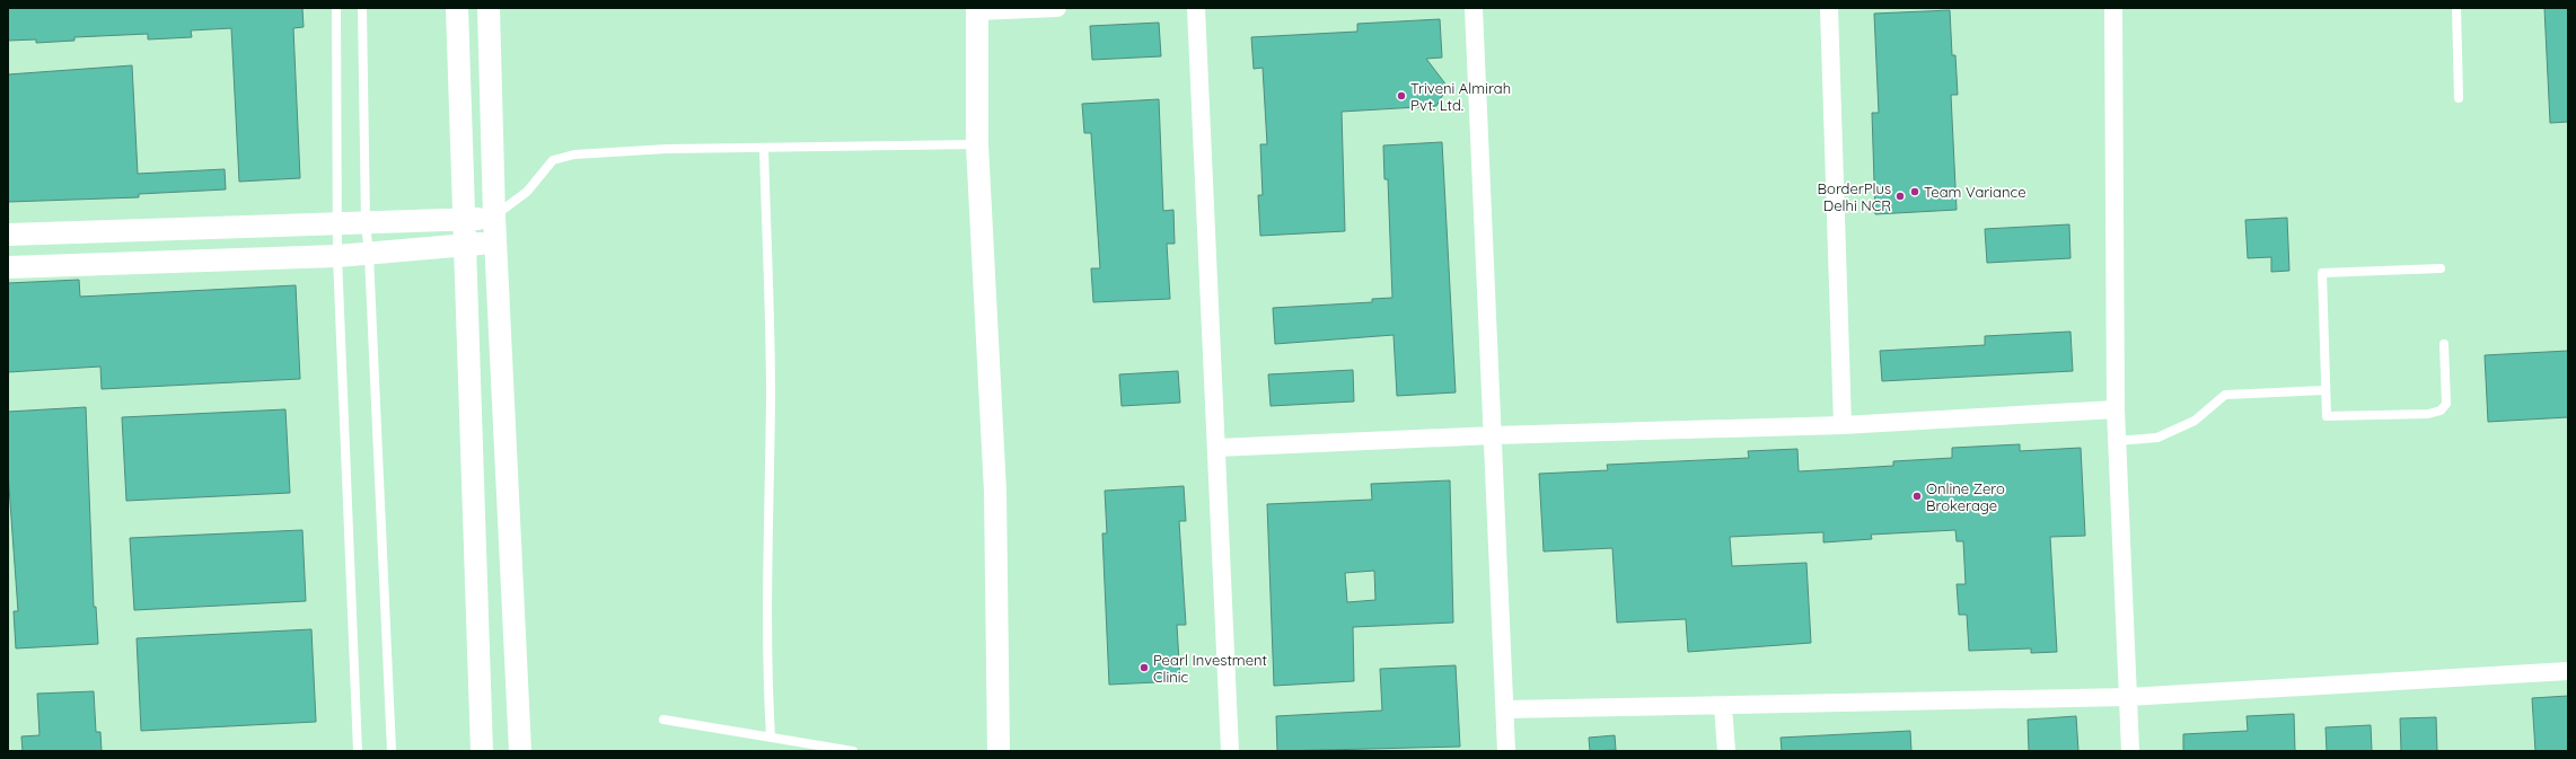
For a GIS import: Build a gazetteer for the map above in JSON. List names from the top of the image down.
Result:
{
  "places": [
    "Triveni Almirah Pvt. Ltd.",
    "Team Variance",
    "BorderPlus Delhi NCR",
    "Online Zero Brokerage",
    "Pearl Investment Clinic"
  ]
}
